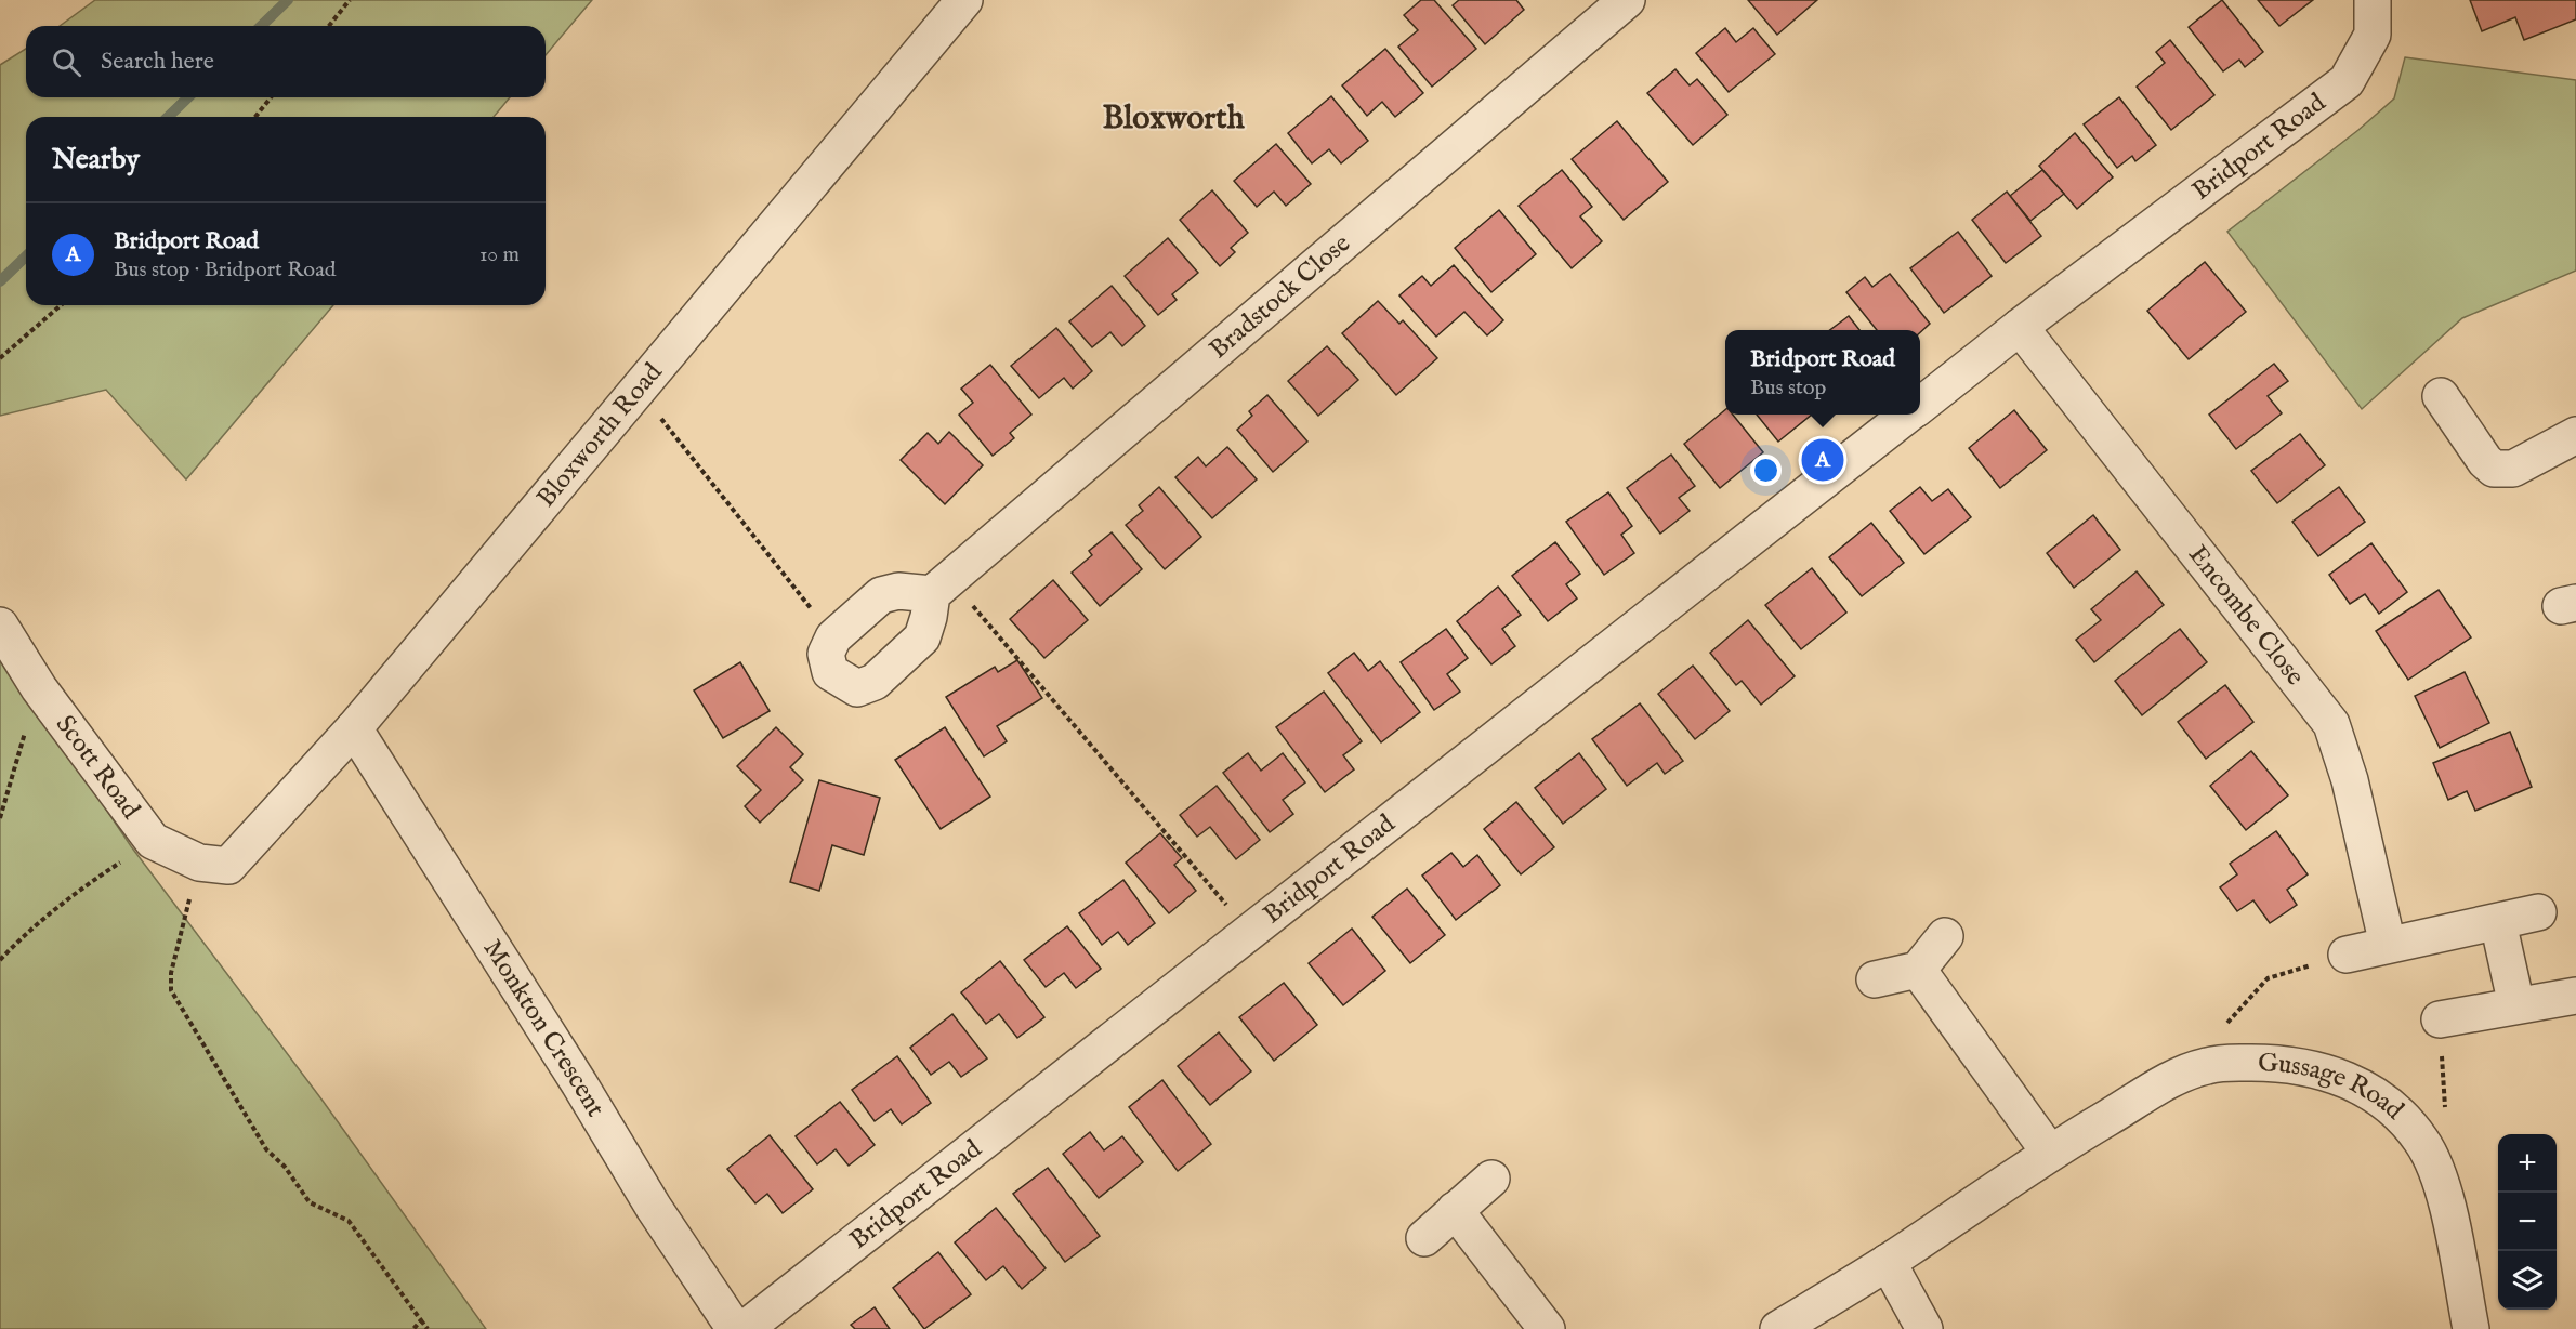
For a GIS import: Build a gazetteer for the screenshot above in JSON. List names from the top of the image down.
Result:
{
  "streets": {
    "street": [
      "Bridport Road",
      "Bradstock Close",
      "Bloxworth Road",
      "Encombe Close",
      "Scott Road",
      "Monkton Crescent",
      "Gussage Road"
    ]
  },
  "crossings": [
    ["Bridport Road", "Encombe Close"],
    ["Bloxworth Road", "Scott Road"],
    ["Bloxworth Road", "Monkton Crescent"]
  ],
  "districts": ["Bloxworth"],
  "page": {
    "search": "Search here",
    "heading": "Nearby",
    "list": [
      {
        "mark": "A",
        "name": "Bridport Road",
        "note": "Bus stop · Bridport Road",
        "value": "10 m"
      }
    ],
    "popup": ["Bridport Road", "Bus stop"],
    "pins": "A",
    "map_buttons": ["+", "−"]
  }
}
